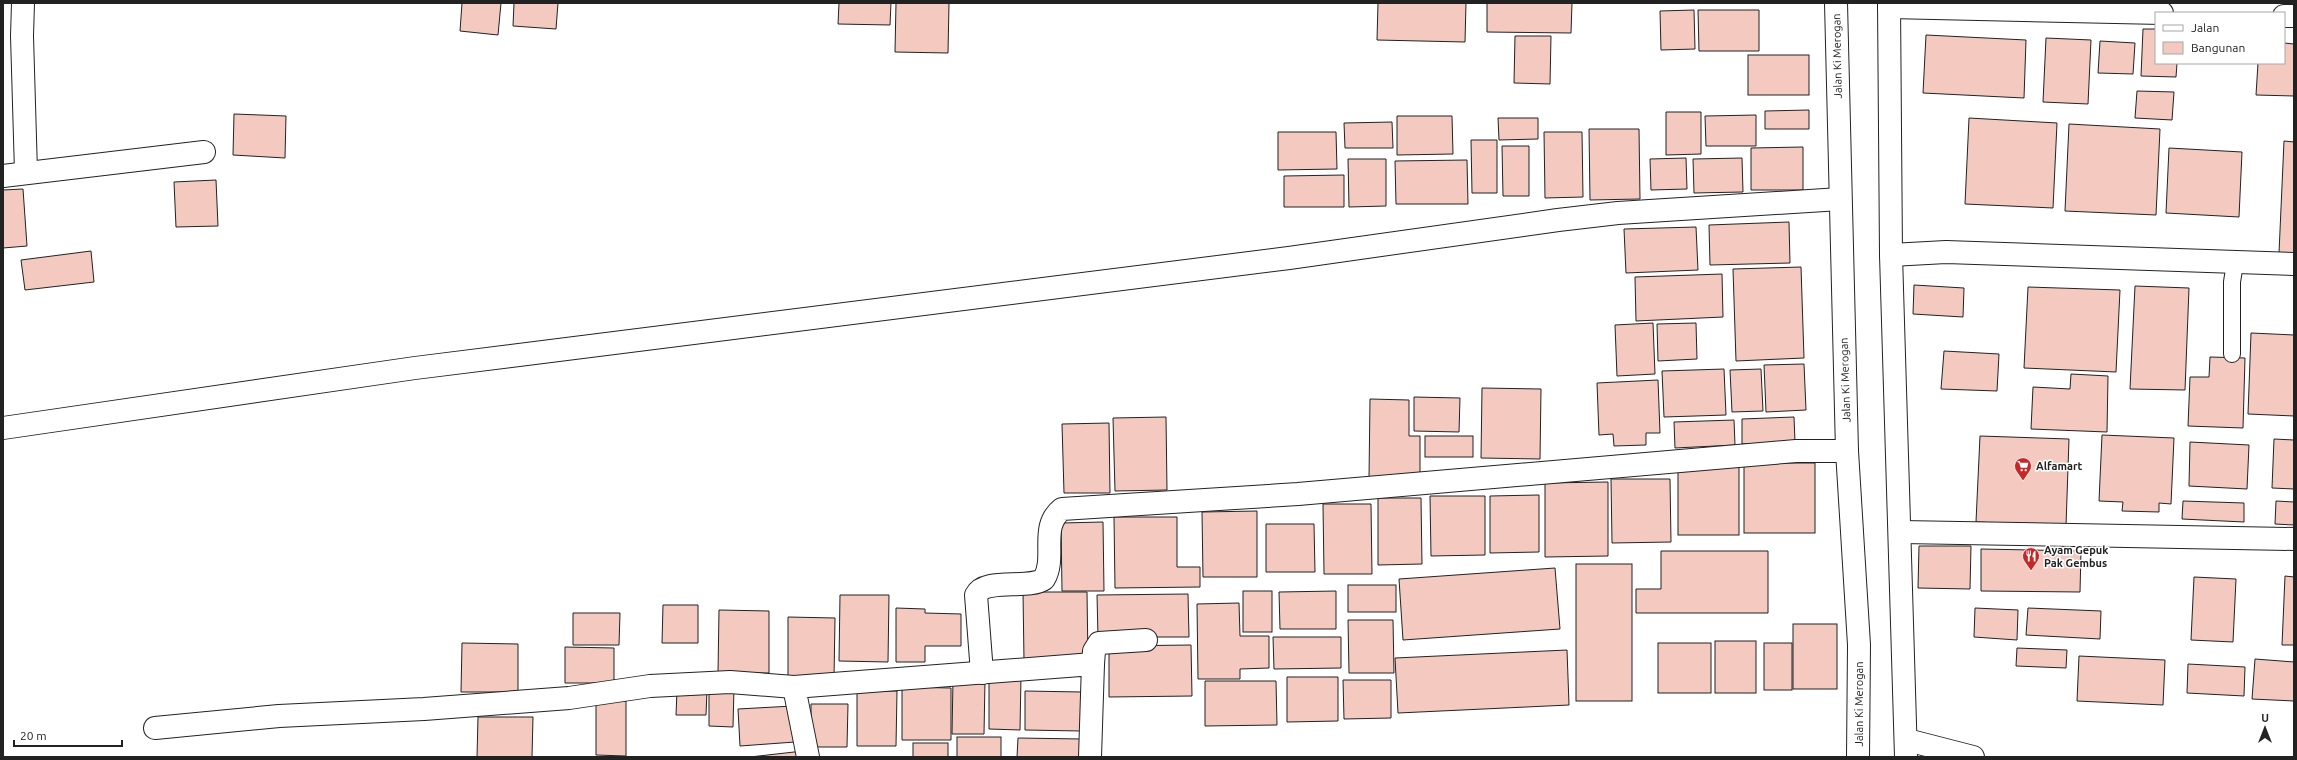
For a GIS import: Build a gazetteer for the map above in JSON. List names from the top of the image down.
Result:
{
  "streets": {
    "main road": ["Jalan Ki Merogan"]
  },
  "places": {
    "supermarket": ["Alfamart"],
    "restaurant": ["Ayam Gepuk Pak Gembus"]
  },
  "legend": ["Jalan", "Bangunan"],
  "scale_bar": "20 m",
  "north": "top"
}
